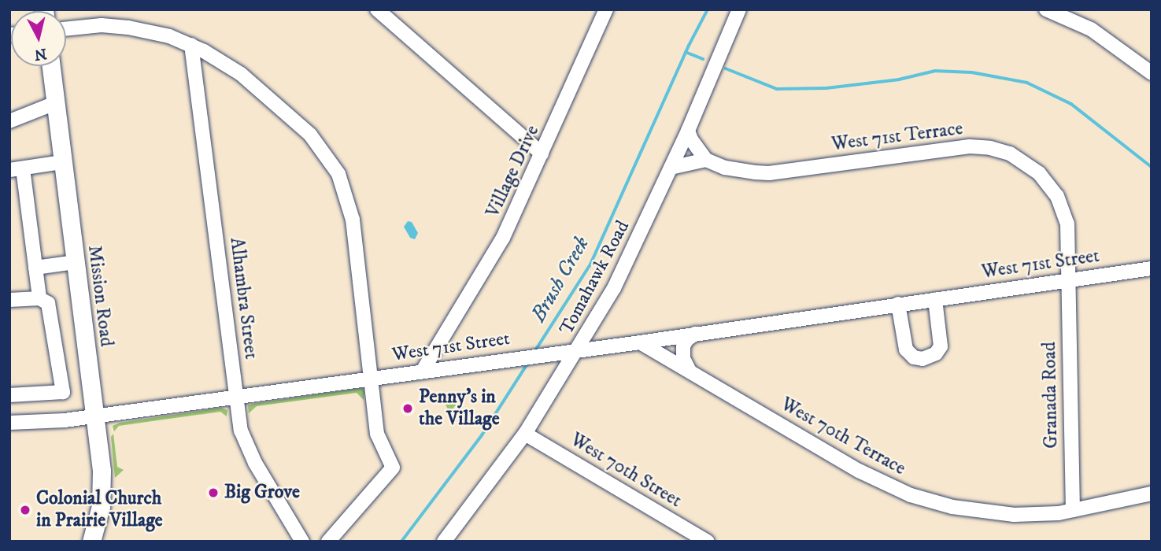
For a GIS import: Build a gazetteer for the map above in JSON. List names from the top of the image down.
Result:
{
  "streets": {
    "main road": ["Mission Road"],
    "street": [
      "West 71st Terrace",
      "Village Drive",
      "West 71st Street",
      "Tomahawk Road",
      "Alhambra Street",
      "Granada Road",
      "West 70th Terrace",
      "West 70th Street"
    ]
  },
  "crossings": [
    ["West 71st Terrace", "West 71st Street"],
    ["West 71st Terrace", "Granada Road"],
    ["Village Drive", "West 71st Street"],
    ["West 71st Street", "Tomahawk Road"],
    ["West 71st Street", "Mission Road"],
    ["West 71st Street", "Alhambra Street"],
    ["West 71st Street", "Granada Road"],
    ["West 71st Street", "West 70th Terrace"],
    ["Tomahawk Road", "West 70th Street"],
    ["Granada Road", "West 70th Terrace"]
  ],
  "water": ["Brush Creek"],
  "places": ["Penny's in the Village", "Big Grove", "Colonial Church in Prairie Village"],
  "north": "bottom"
}
